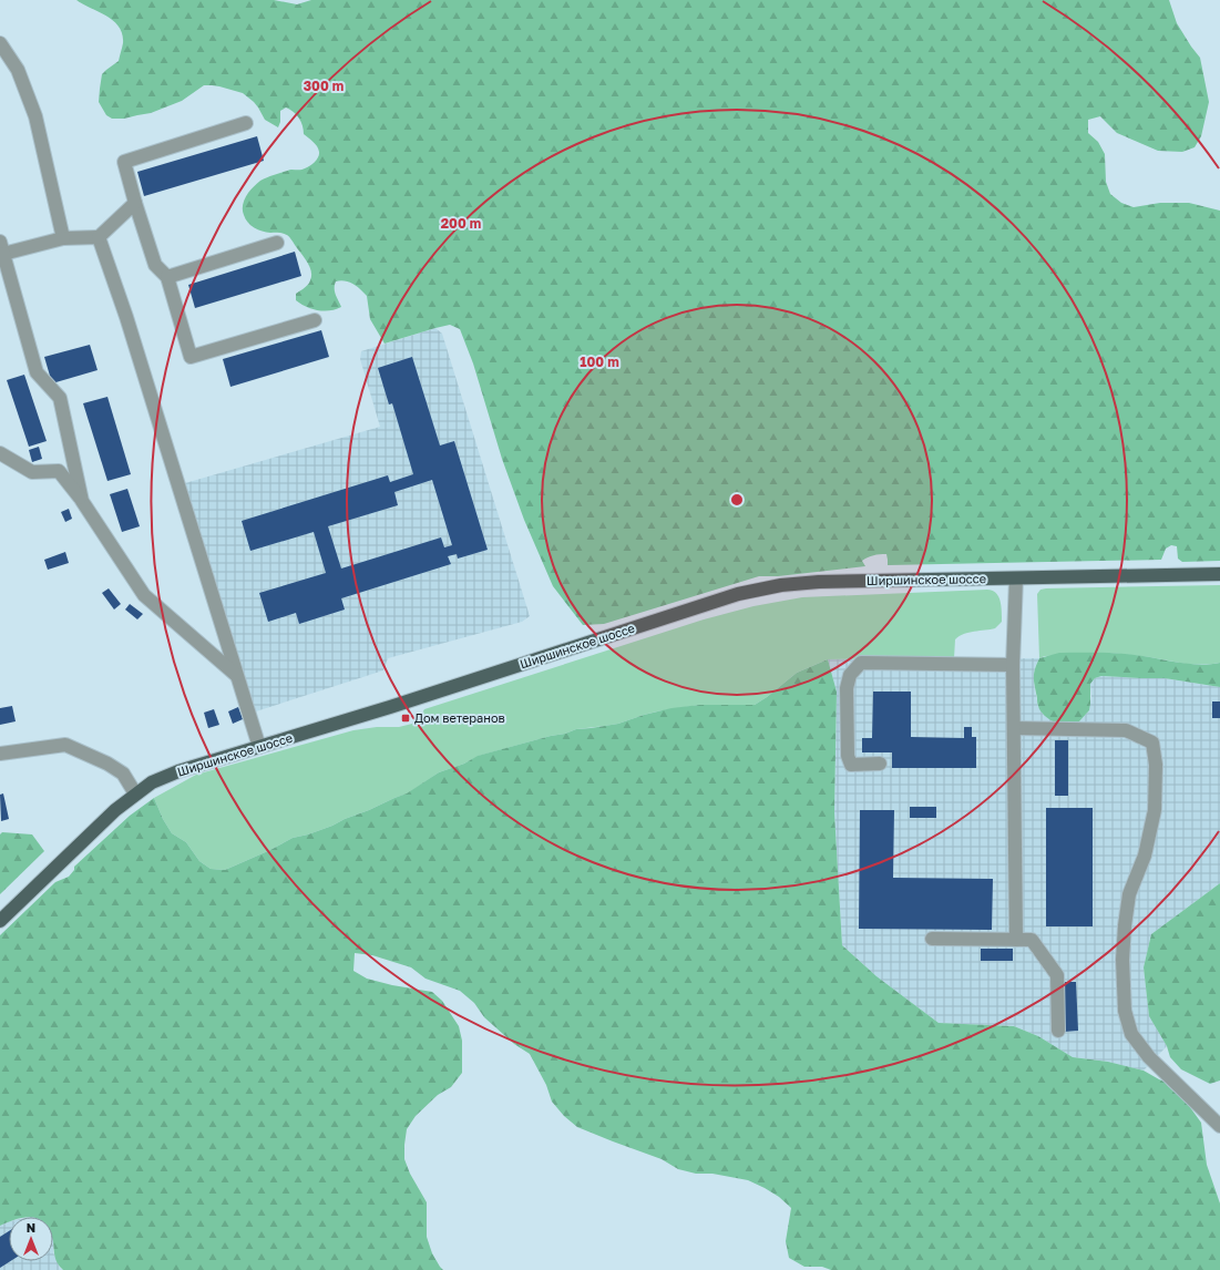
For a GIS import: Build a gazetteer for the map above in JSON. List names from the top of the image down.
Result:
{
  "streets": {
    "main road": ["Ширшинское шоссе"]
  },
  "places": {
    "transit": ["Дом ветеранов"]
  },
  "north": "top",
  "rings": ["300 m", "200 m", "100 m"]
}
